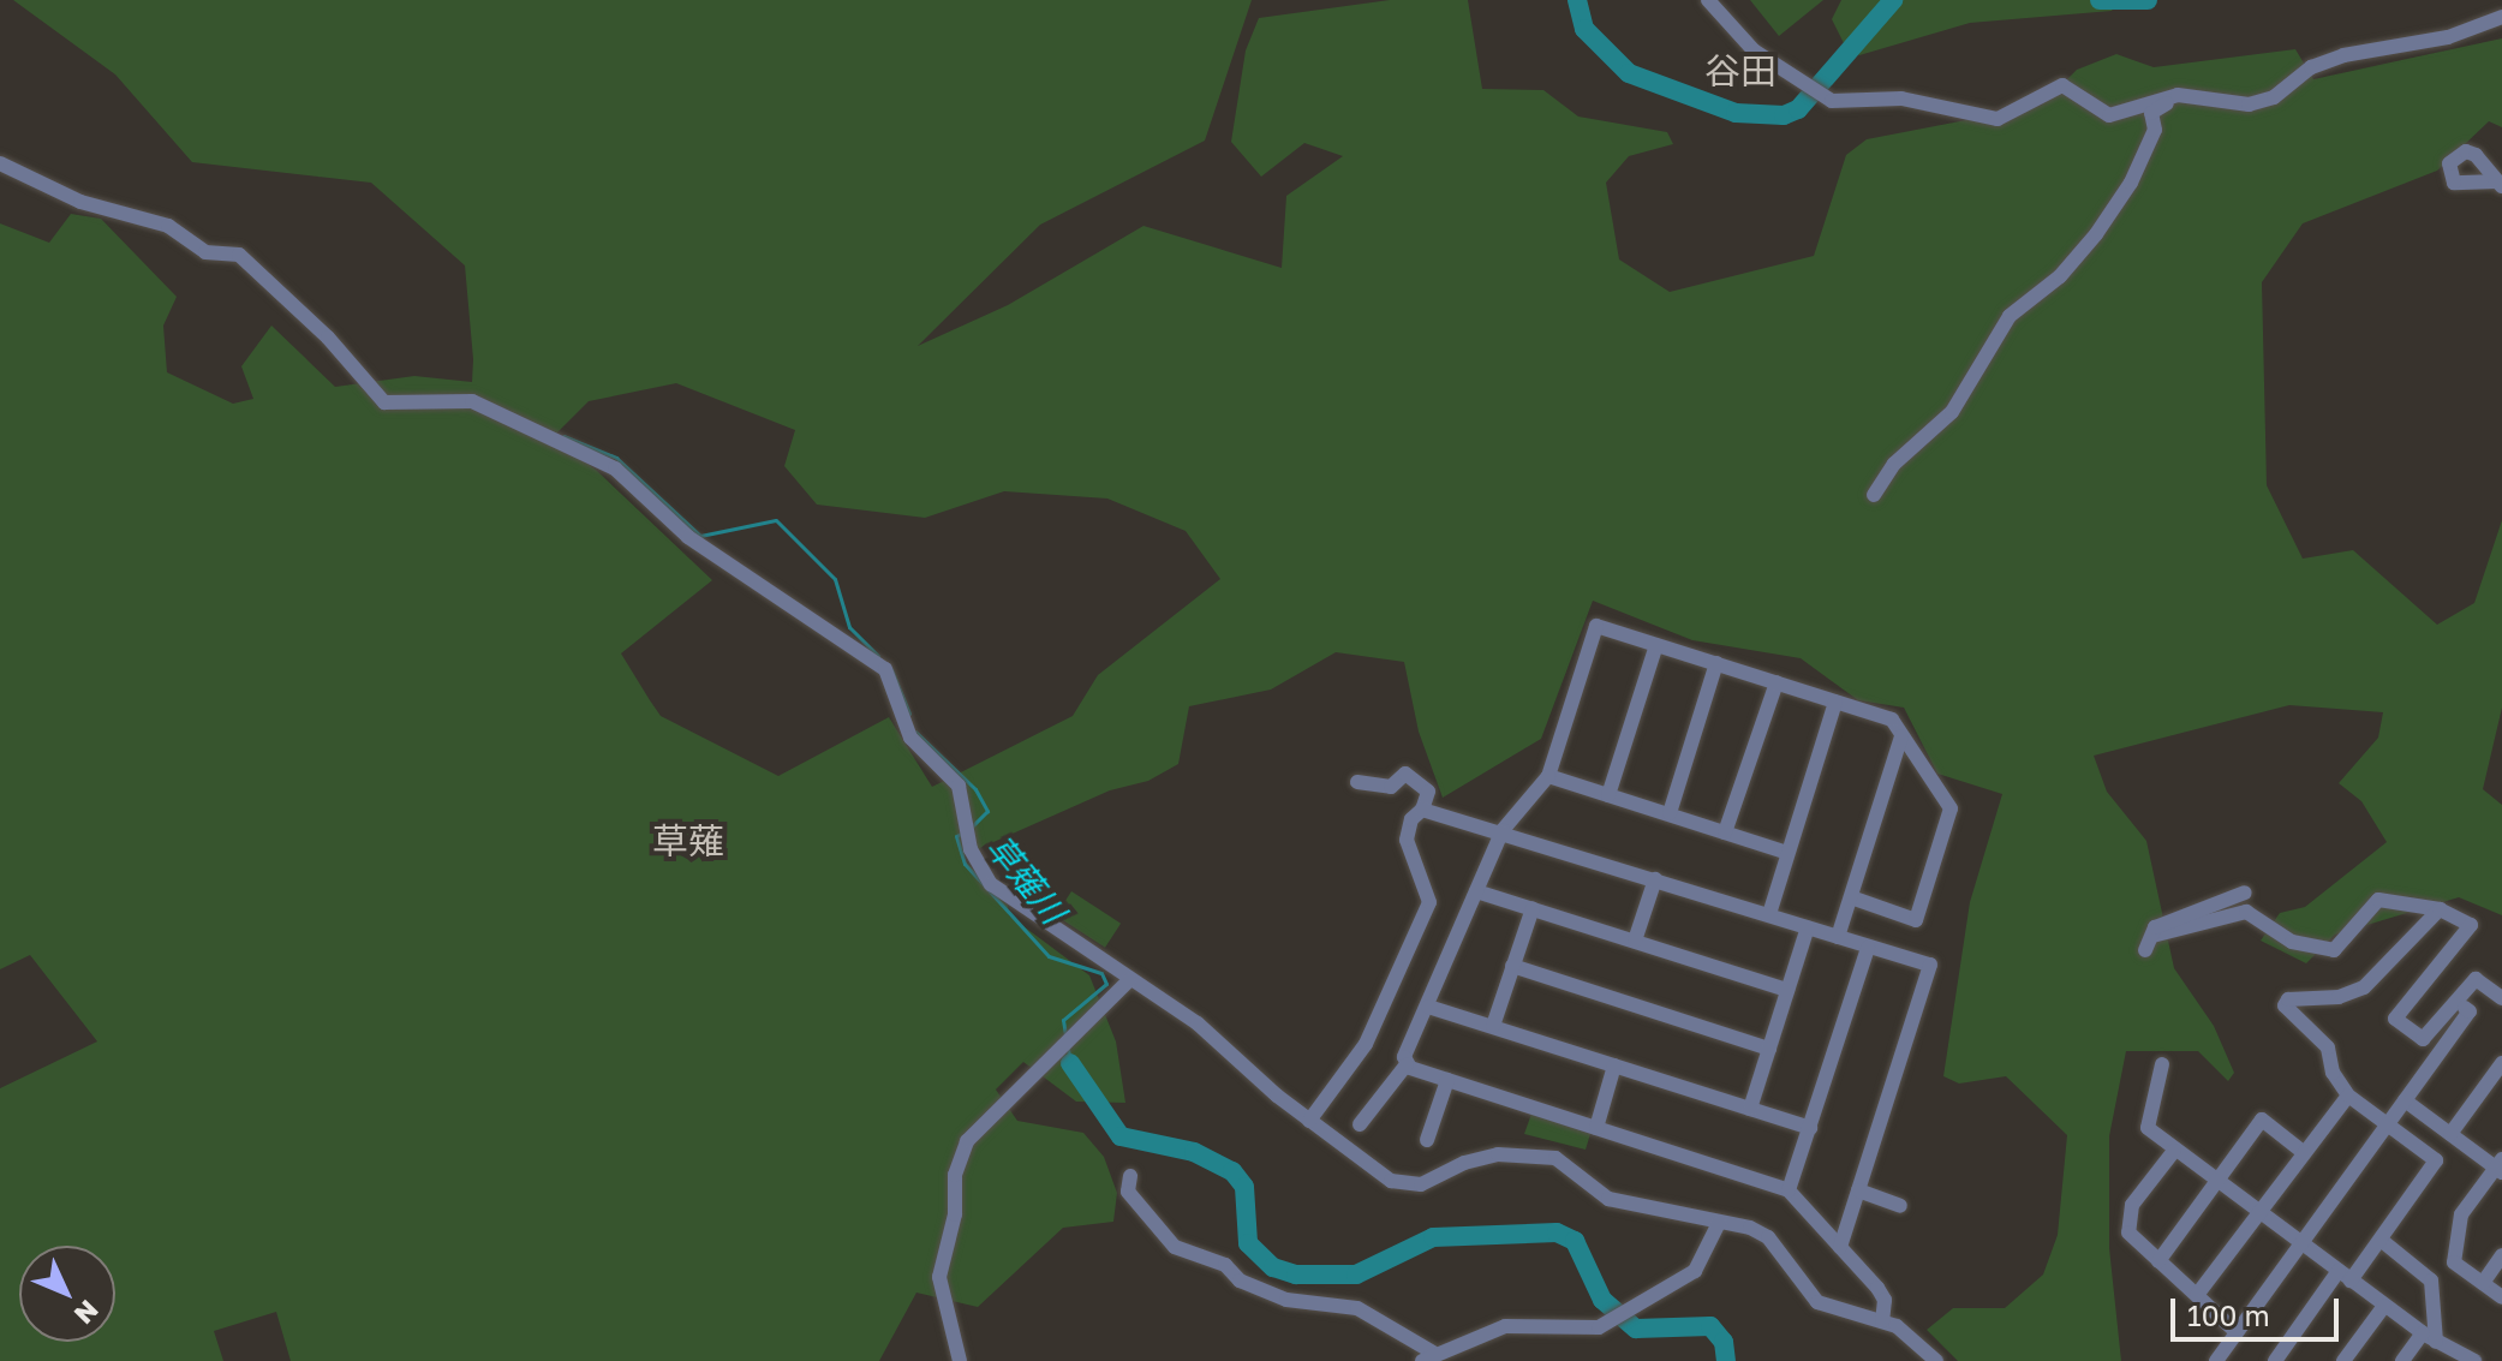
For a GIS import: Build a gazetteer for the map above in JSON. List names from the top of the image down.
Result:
{
  "districts": ["谷田", "草薙"],
  "water": ["草薙川"],
  "scale_bar": "100 m",
  "north": "bottom right"
}
